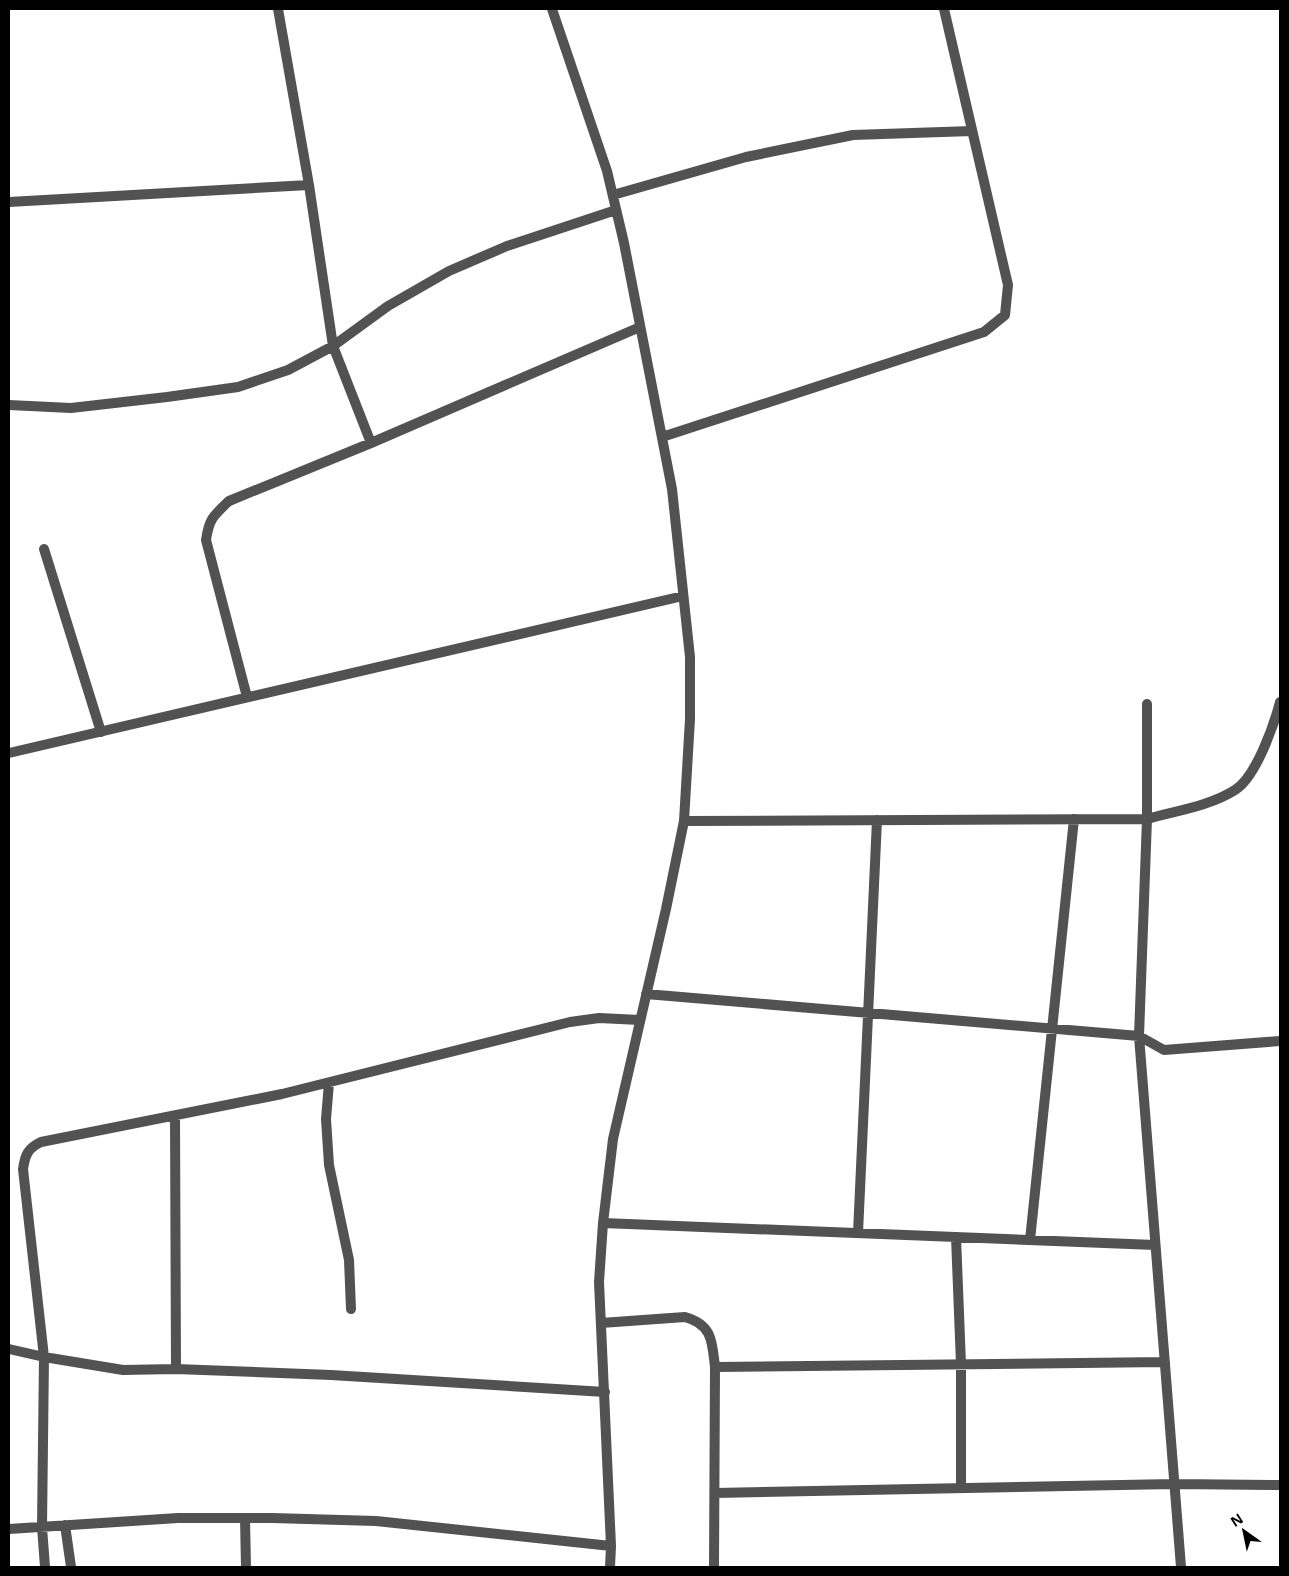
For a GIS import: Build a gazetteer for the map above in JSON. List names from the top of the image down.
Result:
{
  "north": "top left"
}
